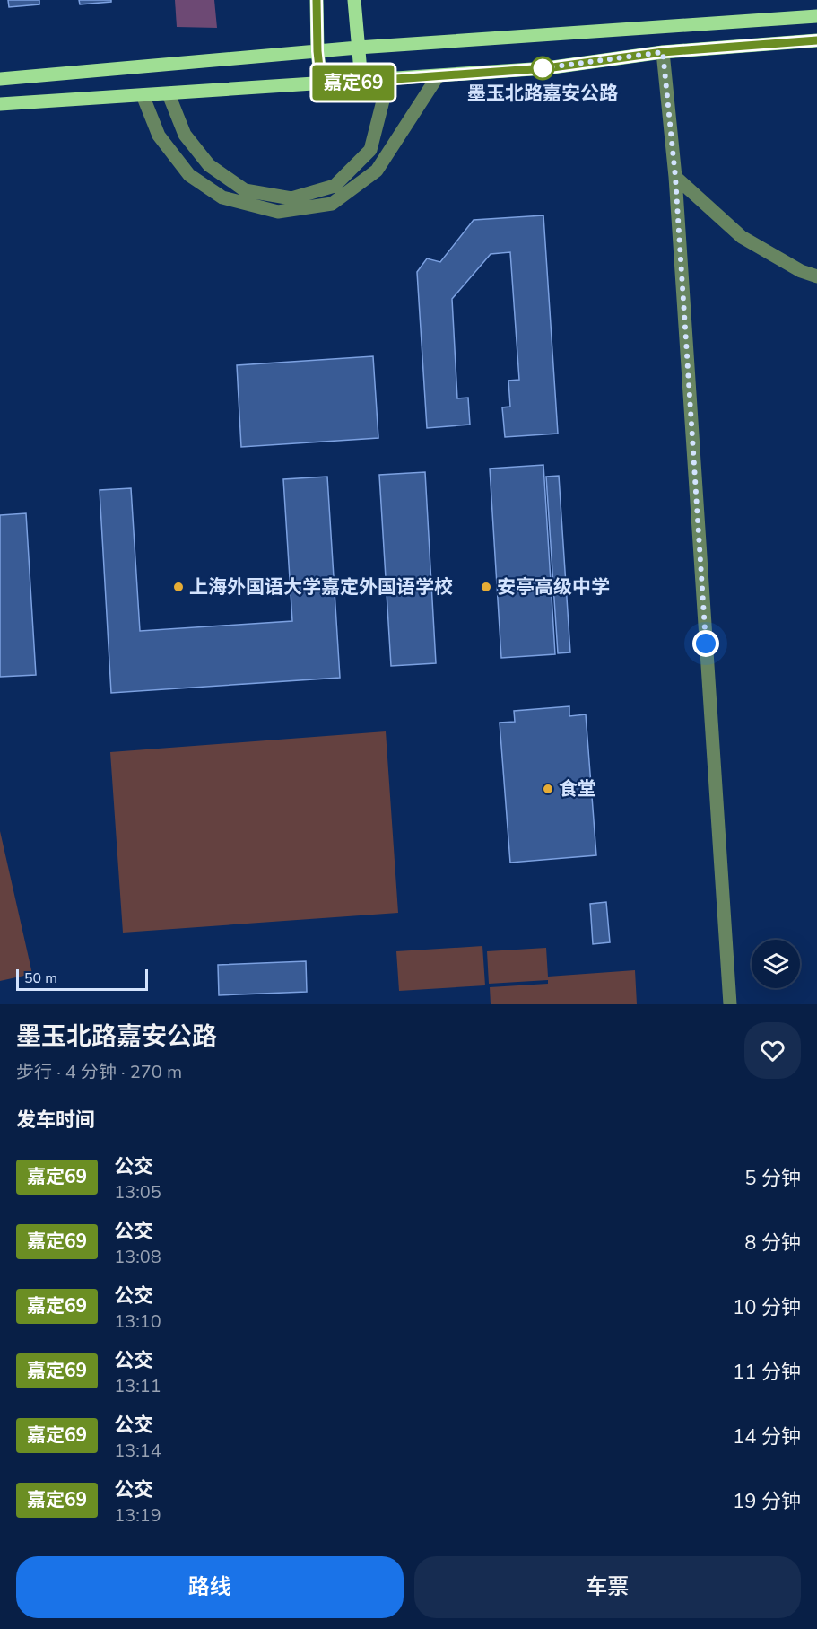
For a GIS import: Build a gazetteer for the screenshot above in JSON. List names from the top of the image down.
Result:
{
  "places": [
    "墨玉北路嘉安公路",
    "上海外国语大学嘉定外国语学校",
    "安亭高级中学",
    "食堂"
  ],
  "lines": ["bus line 嘉定69"],
  "scale_bar": "50 m",
  "page": {
    "on_map": "嘉定69",
    "scale": "50 m",
    "heading": [
      ["墨玉北路嘉安公路", "步行 · 4 分钟 · 270 m"],
      "发车时间"
    ],
    "list": [
      {
        "mark": "嘉定69",
        "name": "公交",
        "note": "13:05",
        "value": "5 分钟"
      },
      {
        "mark": "嘉定69",
        "name": "公交",
        "note": "13:08",
        "value": "8 分钟"
      },
      {
        "mark": "嘉定69",
        "name": "公交",
        "note": "13:10",
        "value": "10 分钟"
      },
      {
        "mark": "嘉定69",
        "name": "公交",
        "note": "13:11",
        "value": "11 分钟"
      },
      {
        "mark": "嘉定69",
        "name": "公交",
        "note": "13:14",
        "value": "14 分钟"
      },
      {
        "mark": "嘉定69",
        "name": "公交",
        "note": "13:19",
        "value": "19 分钟"
      }
    ],
    "buttons": ["路线", "车票"]
  }
}
